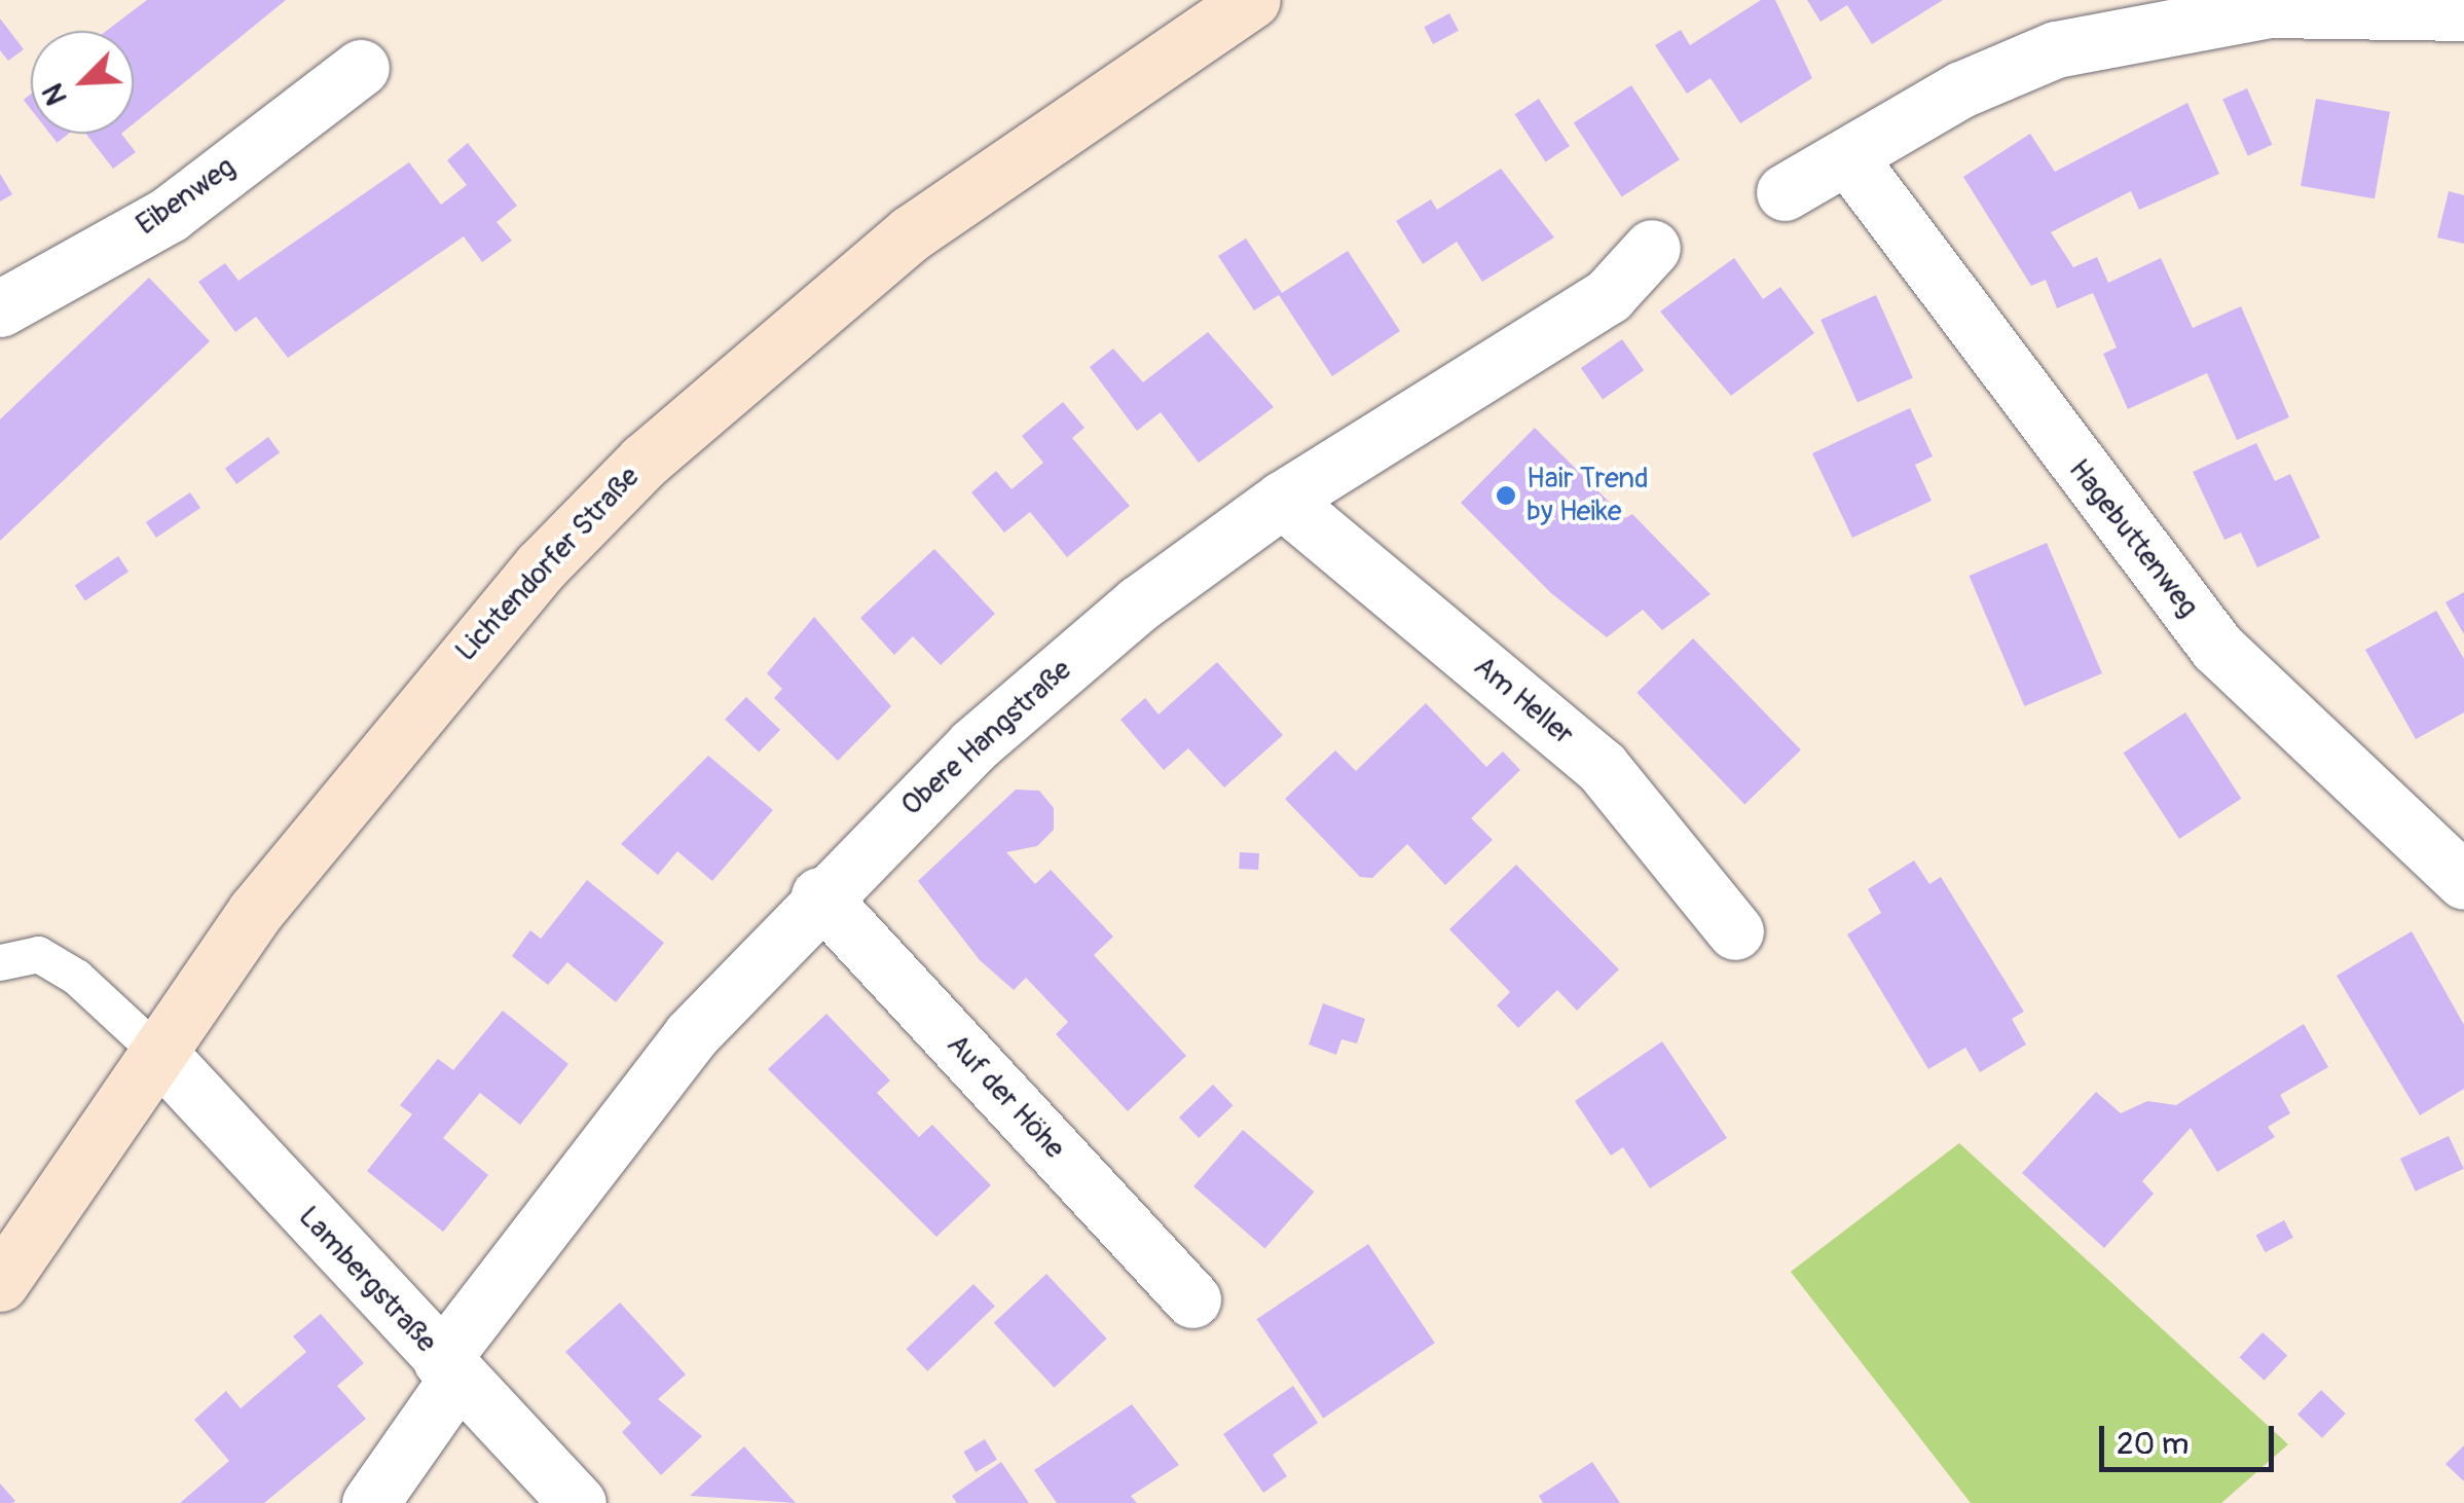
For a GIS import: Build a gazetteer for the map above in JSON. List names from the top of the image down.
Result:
{
  "streets": {
    "main road": ["Lichtendorfer Straße"],
    "street": [
      "Eibenweg",
      "Hagebuttenweg",
      "Am Heller",
      "Obere Hangstraße",
      "Auf der Höhe",
      "Lambergstraße"
    ]
  },
  "crossings": [
    ["Lichtendorfer Straße", "Lambergstraße"],
    ["Am Heller", "Obere Hangstraße"],
    ["Obere Hangstraße", "Auf der Höhe"],
    ["Obere Hangstraße", "Lambergstraße"]
  ],
  "places": ["Hair Trend by Heike"],
  "scale_bar": "20 m",
  "north": "bottom left"
}
